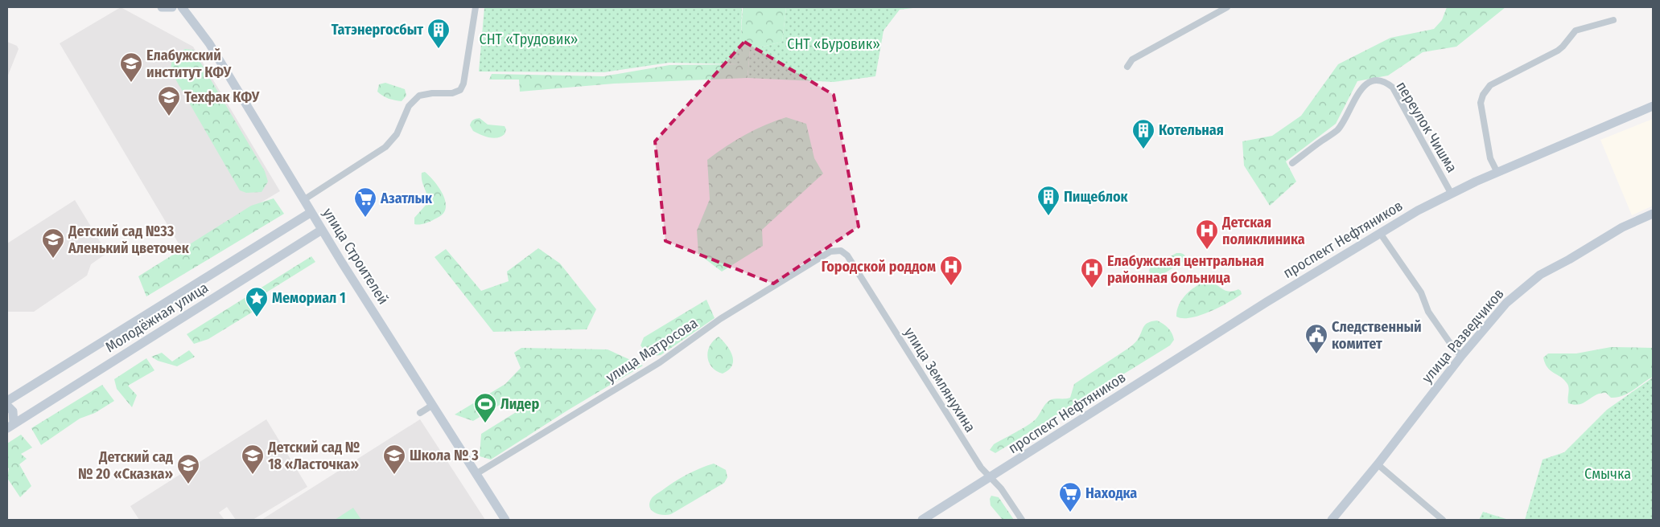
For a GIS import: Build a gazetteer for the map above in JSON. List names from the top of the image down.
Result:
{
  "streets": {
    "street": [
      "переулок Чишма",
      "проспект Нефтяников",
      "улица Строителей",
      "Молодёжная улица",
      "улица Разведчиков",
      "улица Матросова",
      "улица Землянухина"
    ]
  },
  "crossings": [
    ["переулок Чишма", "проспект Нефтяников"],
    ["проспект Нефтяников", "улица Землянухина"],
    ["улица Строителей", "Молодёжная улица"],
    ["улица Строителей", "улица Матросова"],
    ["улица Матросова", "улица Землянухина"]
  ],
  "parks": ["СНТ «Трудовик»", "СНТ «Буровик»", "Смычка"],
  "places": {
    "building": ["Татэнергосбыт", "Котельная", "Пищеблок"],
    "school or university": [
      "Елабужский институт КФУ",
      "Техфак КФУ",
      "Детский сад №33 Аленький цветочек",
      "Детский сад № 18 «Ласточка»",
      "Школа № 3",
      "Детский сад № 20 «Сказка»"
    ],
    "supermarket": ["Азатлык", "Находка"],
    "hospital": ["Детская поликлиника", "Городской роддом", "Елабужская центральная районная больница"],
    "place": ["Мемориал 1"],
    "public building": ["Следственный комитет"],
    "sports": ["Лидер"]
  }
}
